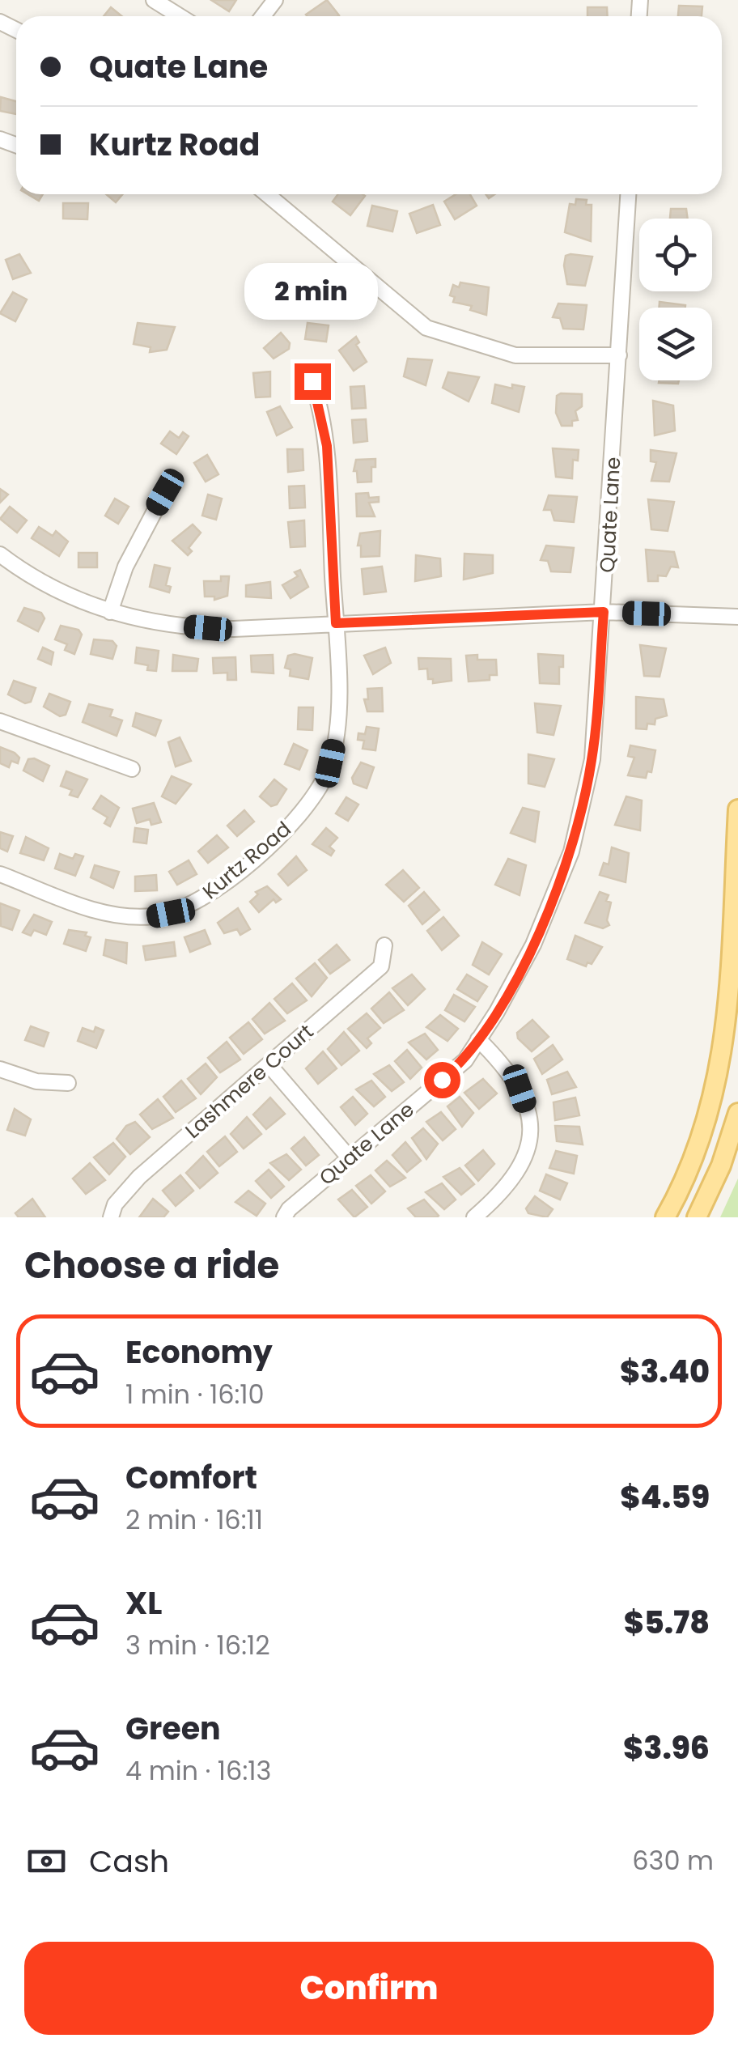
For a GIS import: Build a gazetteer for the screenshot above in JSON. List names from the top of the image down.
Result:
{
  "streets": {
    "street": ["Quate Lane", "Kurtz Road", "Lashmere Court"]
  },
  "page": {
    "banner": ["Quate Lane", "Kurtz Road"],
    "bubble": "2 min",
    "heading": "Choose a ride",
    "list": [
      {
        "name": "Economy",
        "note": "1 min · 16:10",
        "value": "$3.40"
      },
      {
        "name": "Comfort",
        "note": "2 min · 16:11",
        "value": "$4.59"
      },
      {
        "name": "XL",
        "note": "3 min · 16:12",
        "value": "$5.78"
      },
      {
        "name": "Green",
        "note": "4 min · 16:13",
        "value": "$3.96"
      }
    ],
    "pay": ["Cash", "630 m"],
    "buttons": "Confirm"
  }
}
